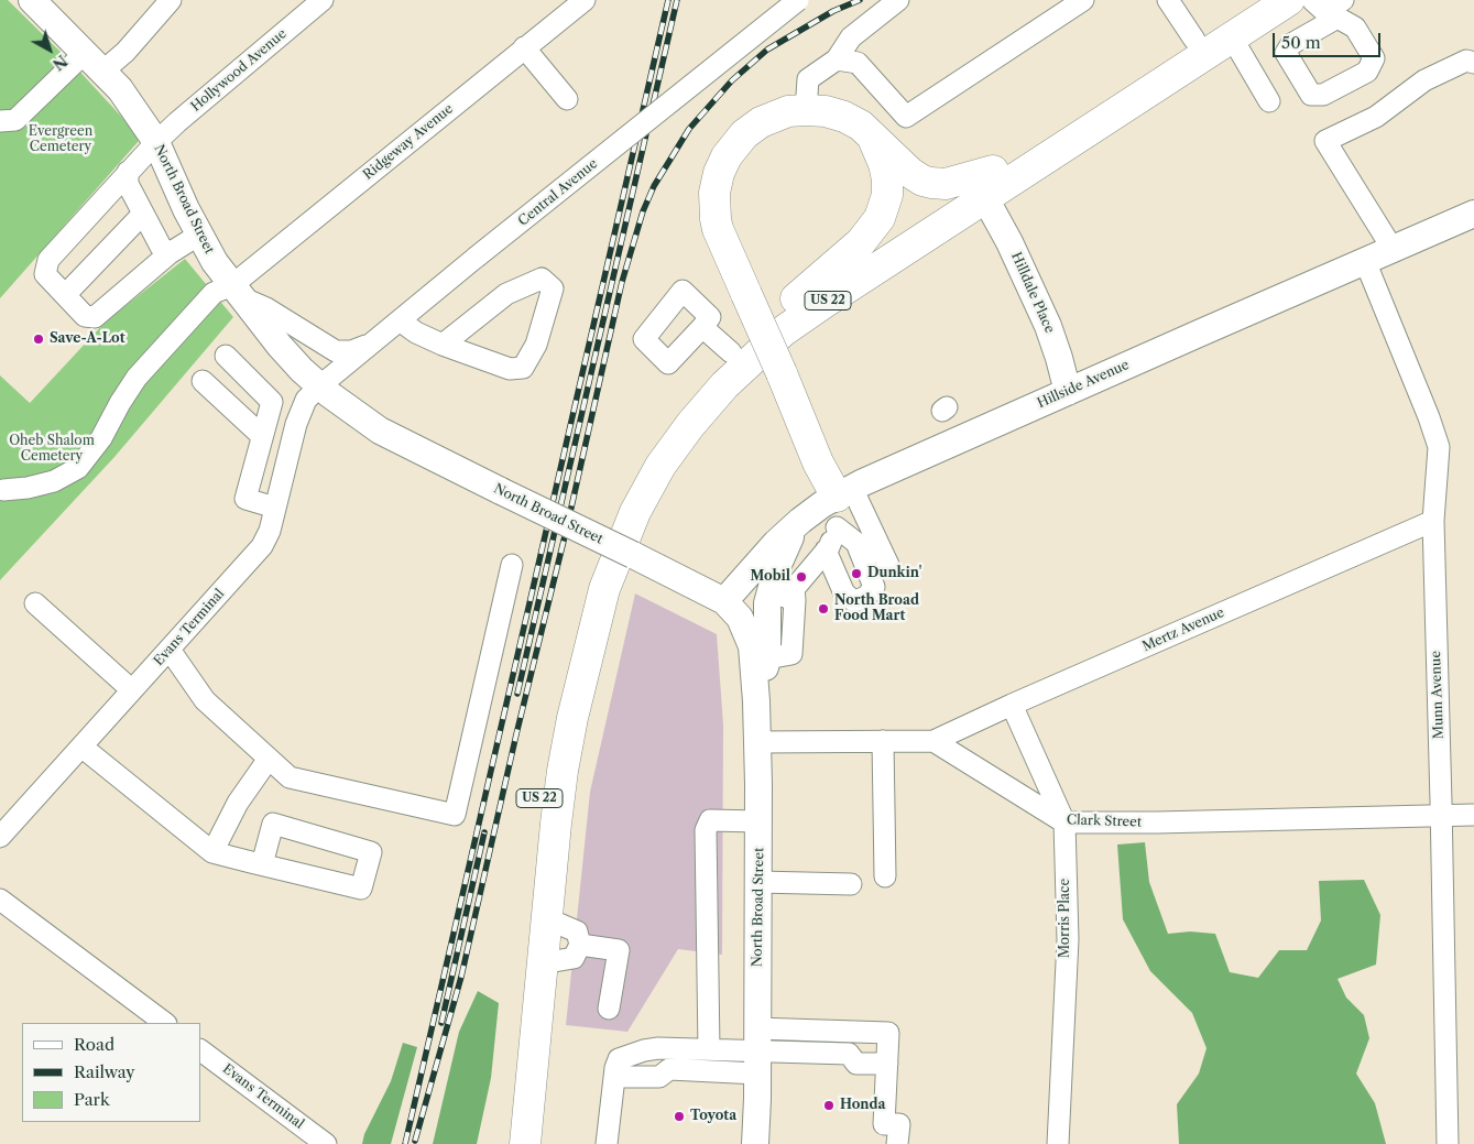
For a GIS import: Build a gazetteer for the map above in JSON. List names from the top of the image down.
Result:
{
  "streets": {
    "highway": ["US 22"],
    "main road": ["North Broad Street", "Hilldale Place", "Hillside Avenue"],
    "street": [
      "Hollywood Avenue",
      "Ridgeway Avenue",
      "Central Avenue",
      "Evans Terminal",
      "Mertz Avenue",
      "Munn Avenue",
      "Clark Street",
      "Morris Place"
    ]
  },
  "crossings": [
    ["Hollywood Avenue", "North Broad Street"],
    ["Ridgeway Avenue", "North Broad Street"],
    ["Central Avenue", "North Broad Street"],
    ["Central Avenue", "Evans Terminal"],
    ["North Broad Street", "Hillside Avenue"],
    ["North Broad Street", "Evans Terminal"],
    ["Hilldale Place", "US 22"],
    ["Hilldale Place", "Hillside Avenue"],
    ["Hillside Avenue", "Munn Avenue"],
    ["Mertz Avenue", "Munn Avenue"],
    ["Mertz Avenue", "Clark Street"],
    ["Mertz Avenue", "Morris Place"],
    ["Munn Avenue", "Clark Street"],
    ["Clark Street", "Morris Place"]
  ],
  "parks": ["Evergreen Cemetery", "Oheb Shalom Cemetery"],
  "places": [
    "Save-A-Lot",
    "Dunkin'",
    "Mobil",
    "North Broad Food Mart",
    "Honda",
    "Toyota"
  ],
  "legend": ["Road", "Railway", "Park"],
  "scale_bar": "50 m",
  "north": "bottom right"
}
